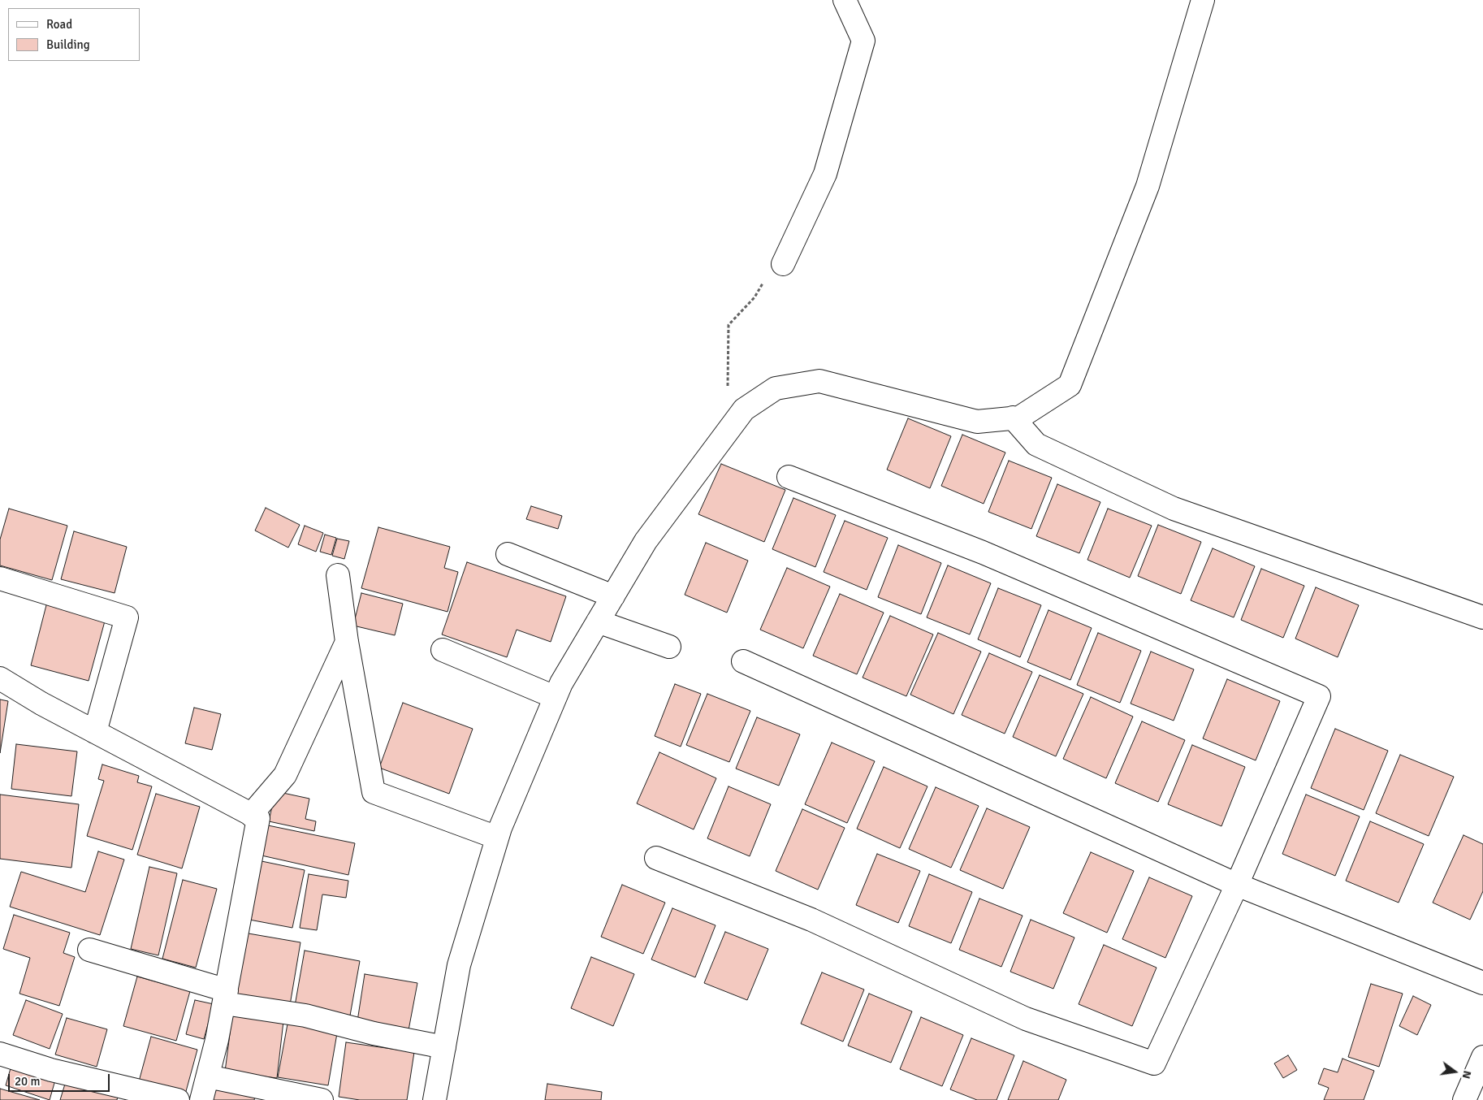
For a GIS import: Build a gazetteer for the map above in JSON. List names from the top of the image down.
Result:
{
  "legend": ["Road", "Building"],
  "scale_bar": "20 m",
  "north": "right"
}
